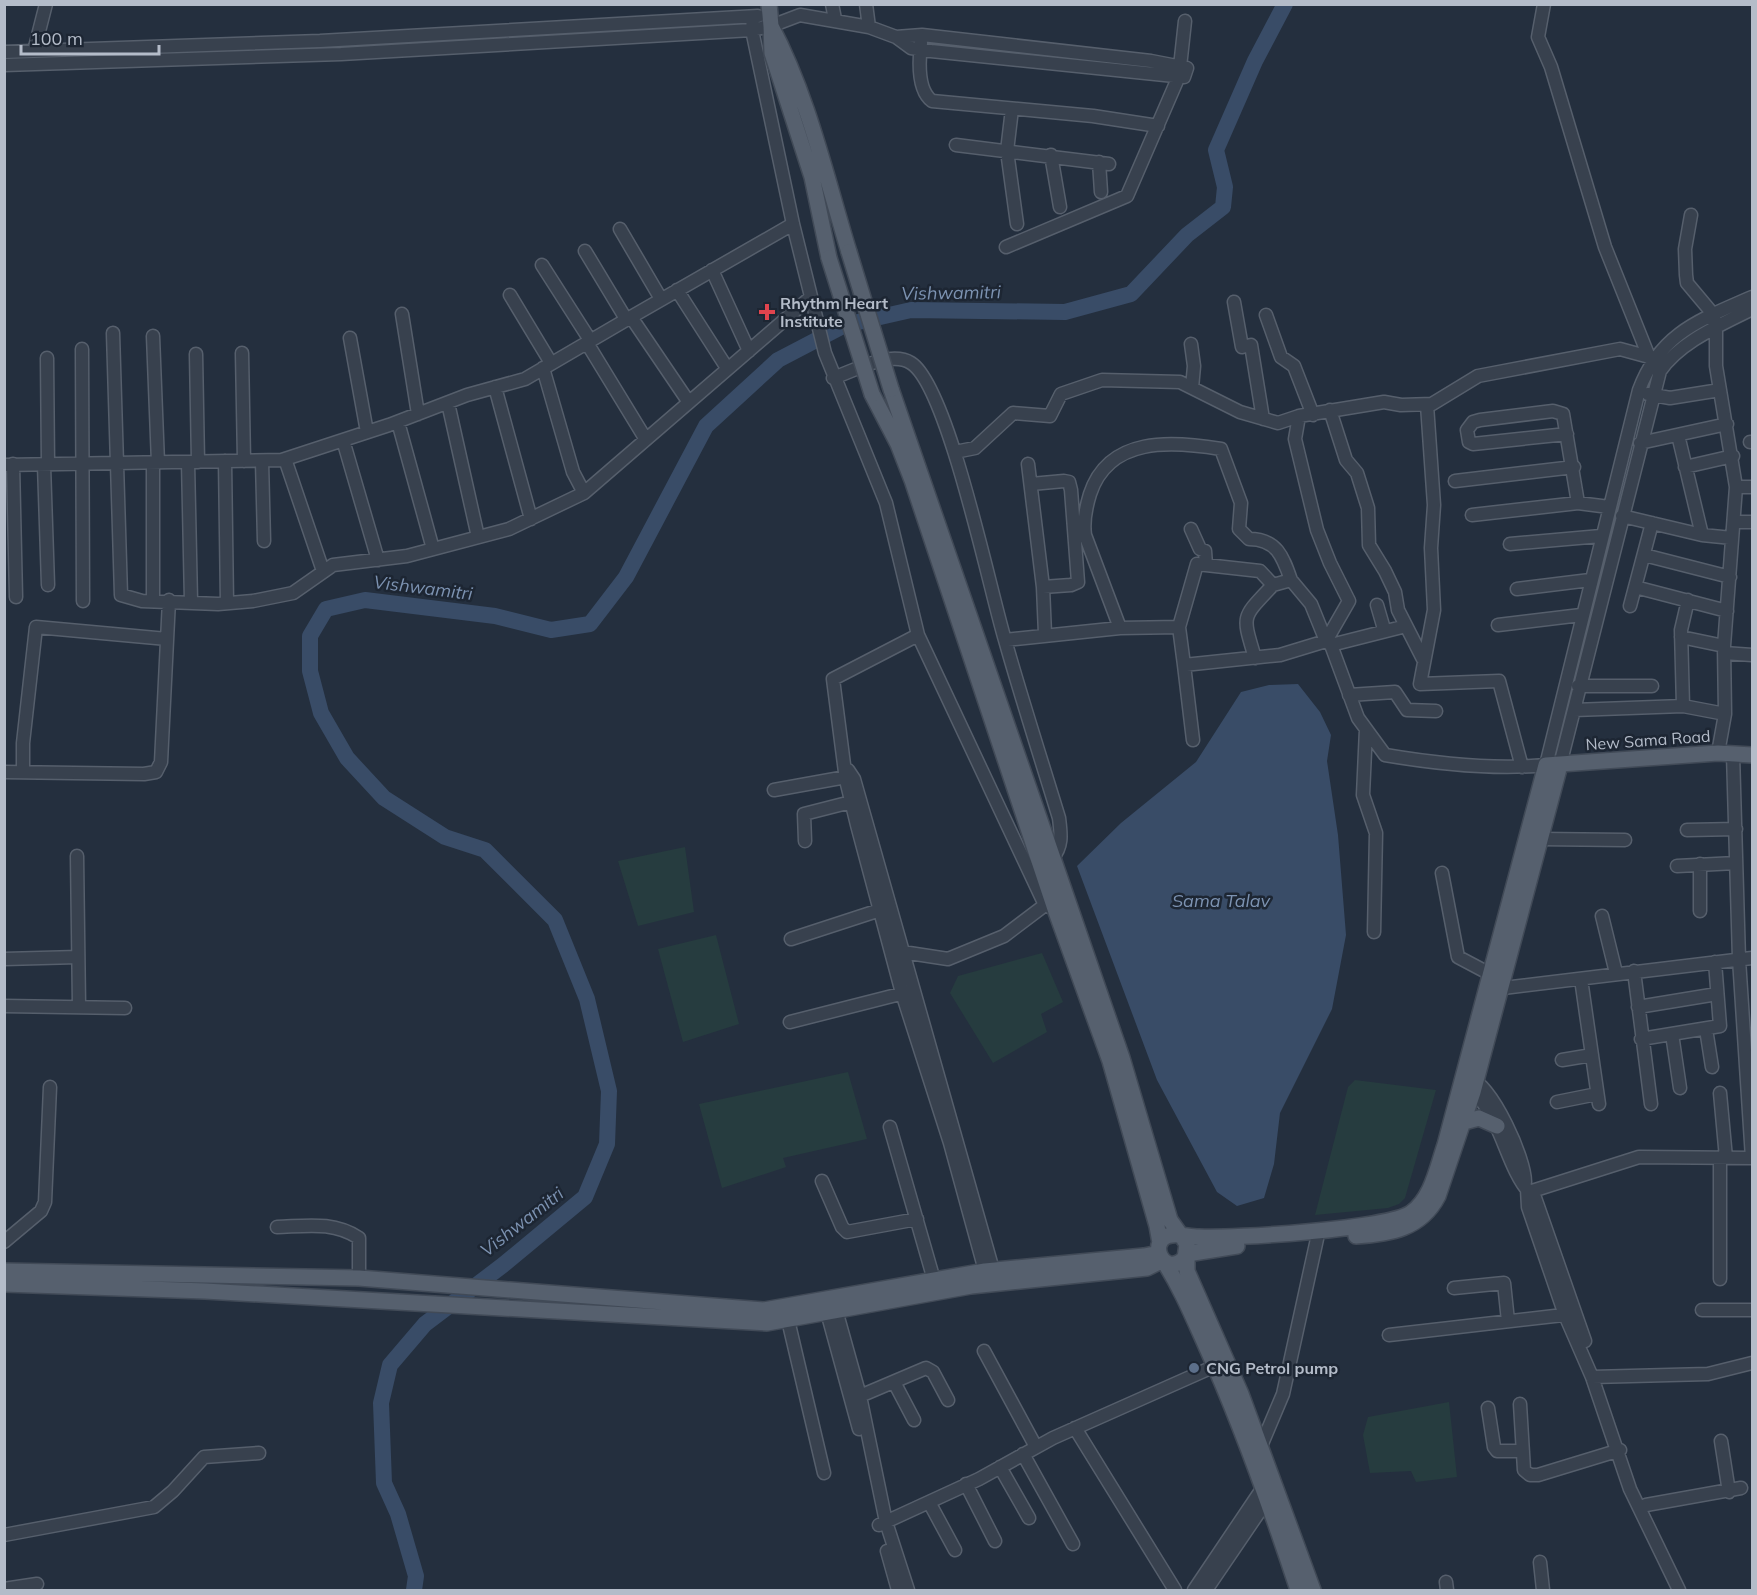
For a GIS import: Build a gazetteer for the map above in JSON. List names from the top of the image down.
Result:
{
  "streets": {
    "main road": ["New Sama Road"]
  },
  "water": ["Vishwamitri", "Sama Talav"],
  "places": {
    "health": ["Rhythm Heart Institute"],
    "other": ["CNG Petrol pump"]
  },
  "scale_bar": "100 m"
}
